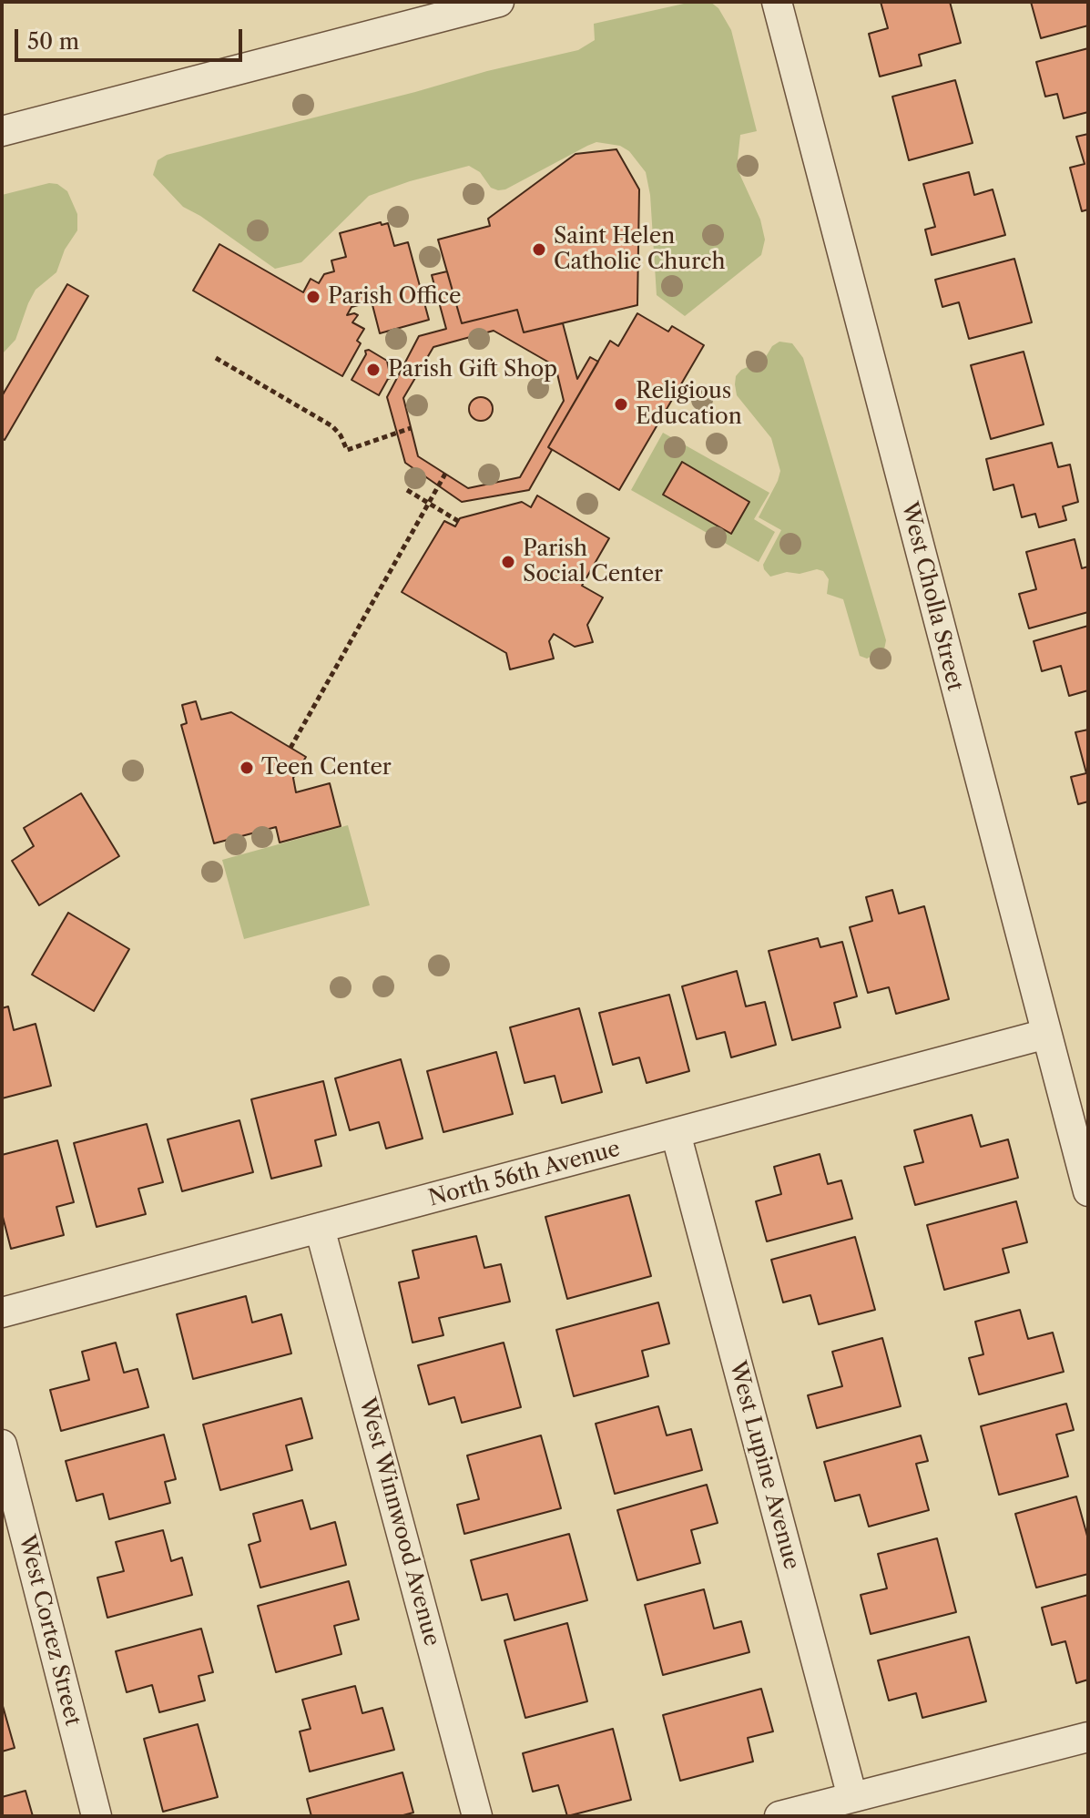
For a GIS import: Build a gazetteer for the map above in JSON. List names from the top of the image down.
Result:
{
  "streets": {
    "street": [
      "West Cholla Street",
      "North 56th Avenue",
      "West Lupine Avenue",
      "West Winnwood Avenue",
      "West Cortez Street"
    ]
  },
  "crossings": [
    ["West Cholla Street", "North 56th Avenue"],
    ["North 56th Avenue", "West Lupine Avenue"],
    ["North 56th Avenue", "West Winnwood Avenue"]
  ],
  "places": [
    "Saint Helen Catholic Church",
    "Parish Office",
    "Parish Gift Shop",
    "Religious Education",
    "Parish Social Center",
    "Teen Center"
  ],
  "scale_bar": "50 m"
}
